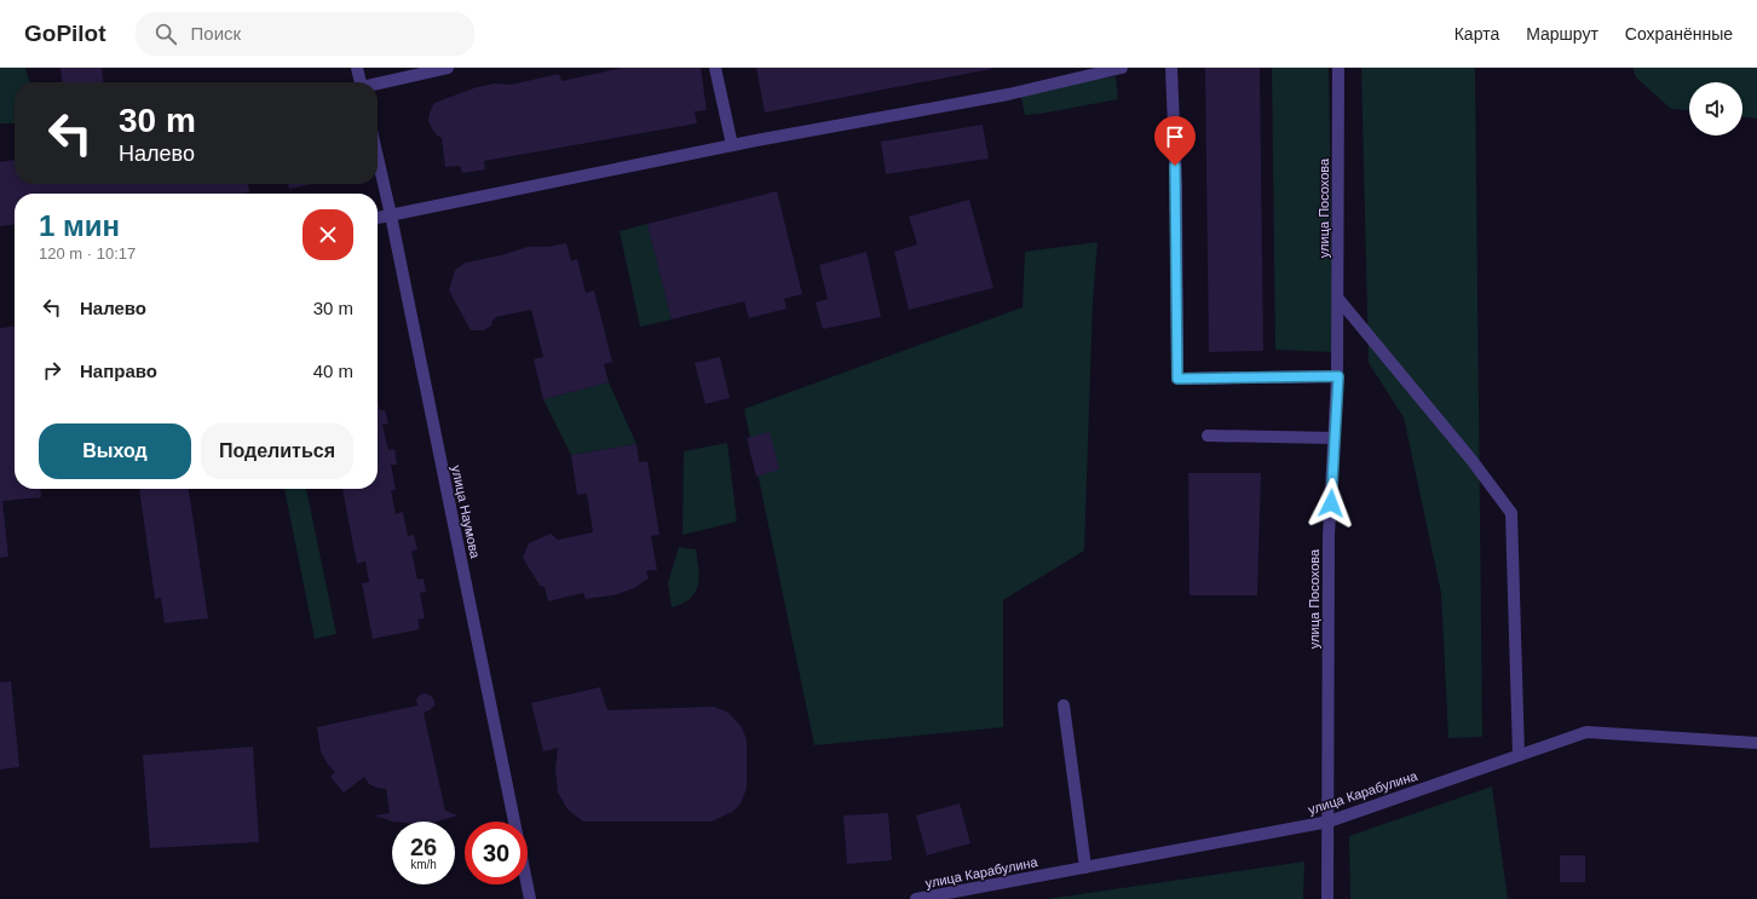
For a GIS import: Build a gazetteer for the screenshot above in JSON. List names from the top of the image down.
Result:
{
  "streets": {
    "street": ["улица Посохова", "улица Наумова", "улица Карабулина"]
  },
  "crossings": [
    ["улица Посохова", "улица Карабулина"]
  ],
  "page": {
    "header": "GoPilot",
    "search": "Поиск",
    "nav": ["Карта", "Маршрут", "Сохранённые"],
    "turn": ["30 m", "Налево"],
    "heading": ["1 мин", "120 m · 10:17"],
    "list": [
      {
        "name": "Налево",
        "value": "30 m"
      },
      {
        "name": "Направо",
        "value": "40 m"
      }
    ],
    "buttons": ["Выход", "Поделиться"],
    "speed": "26 km/h",
    "limit": "30"
  }
}
